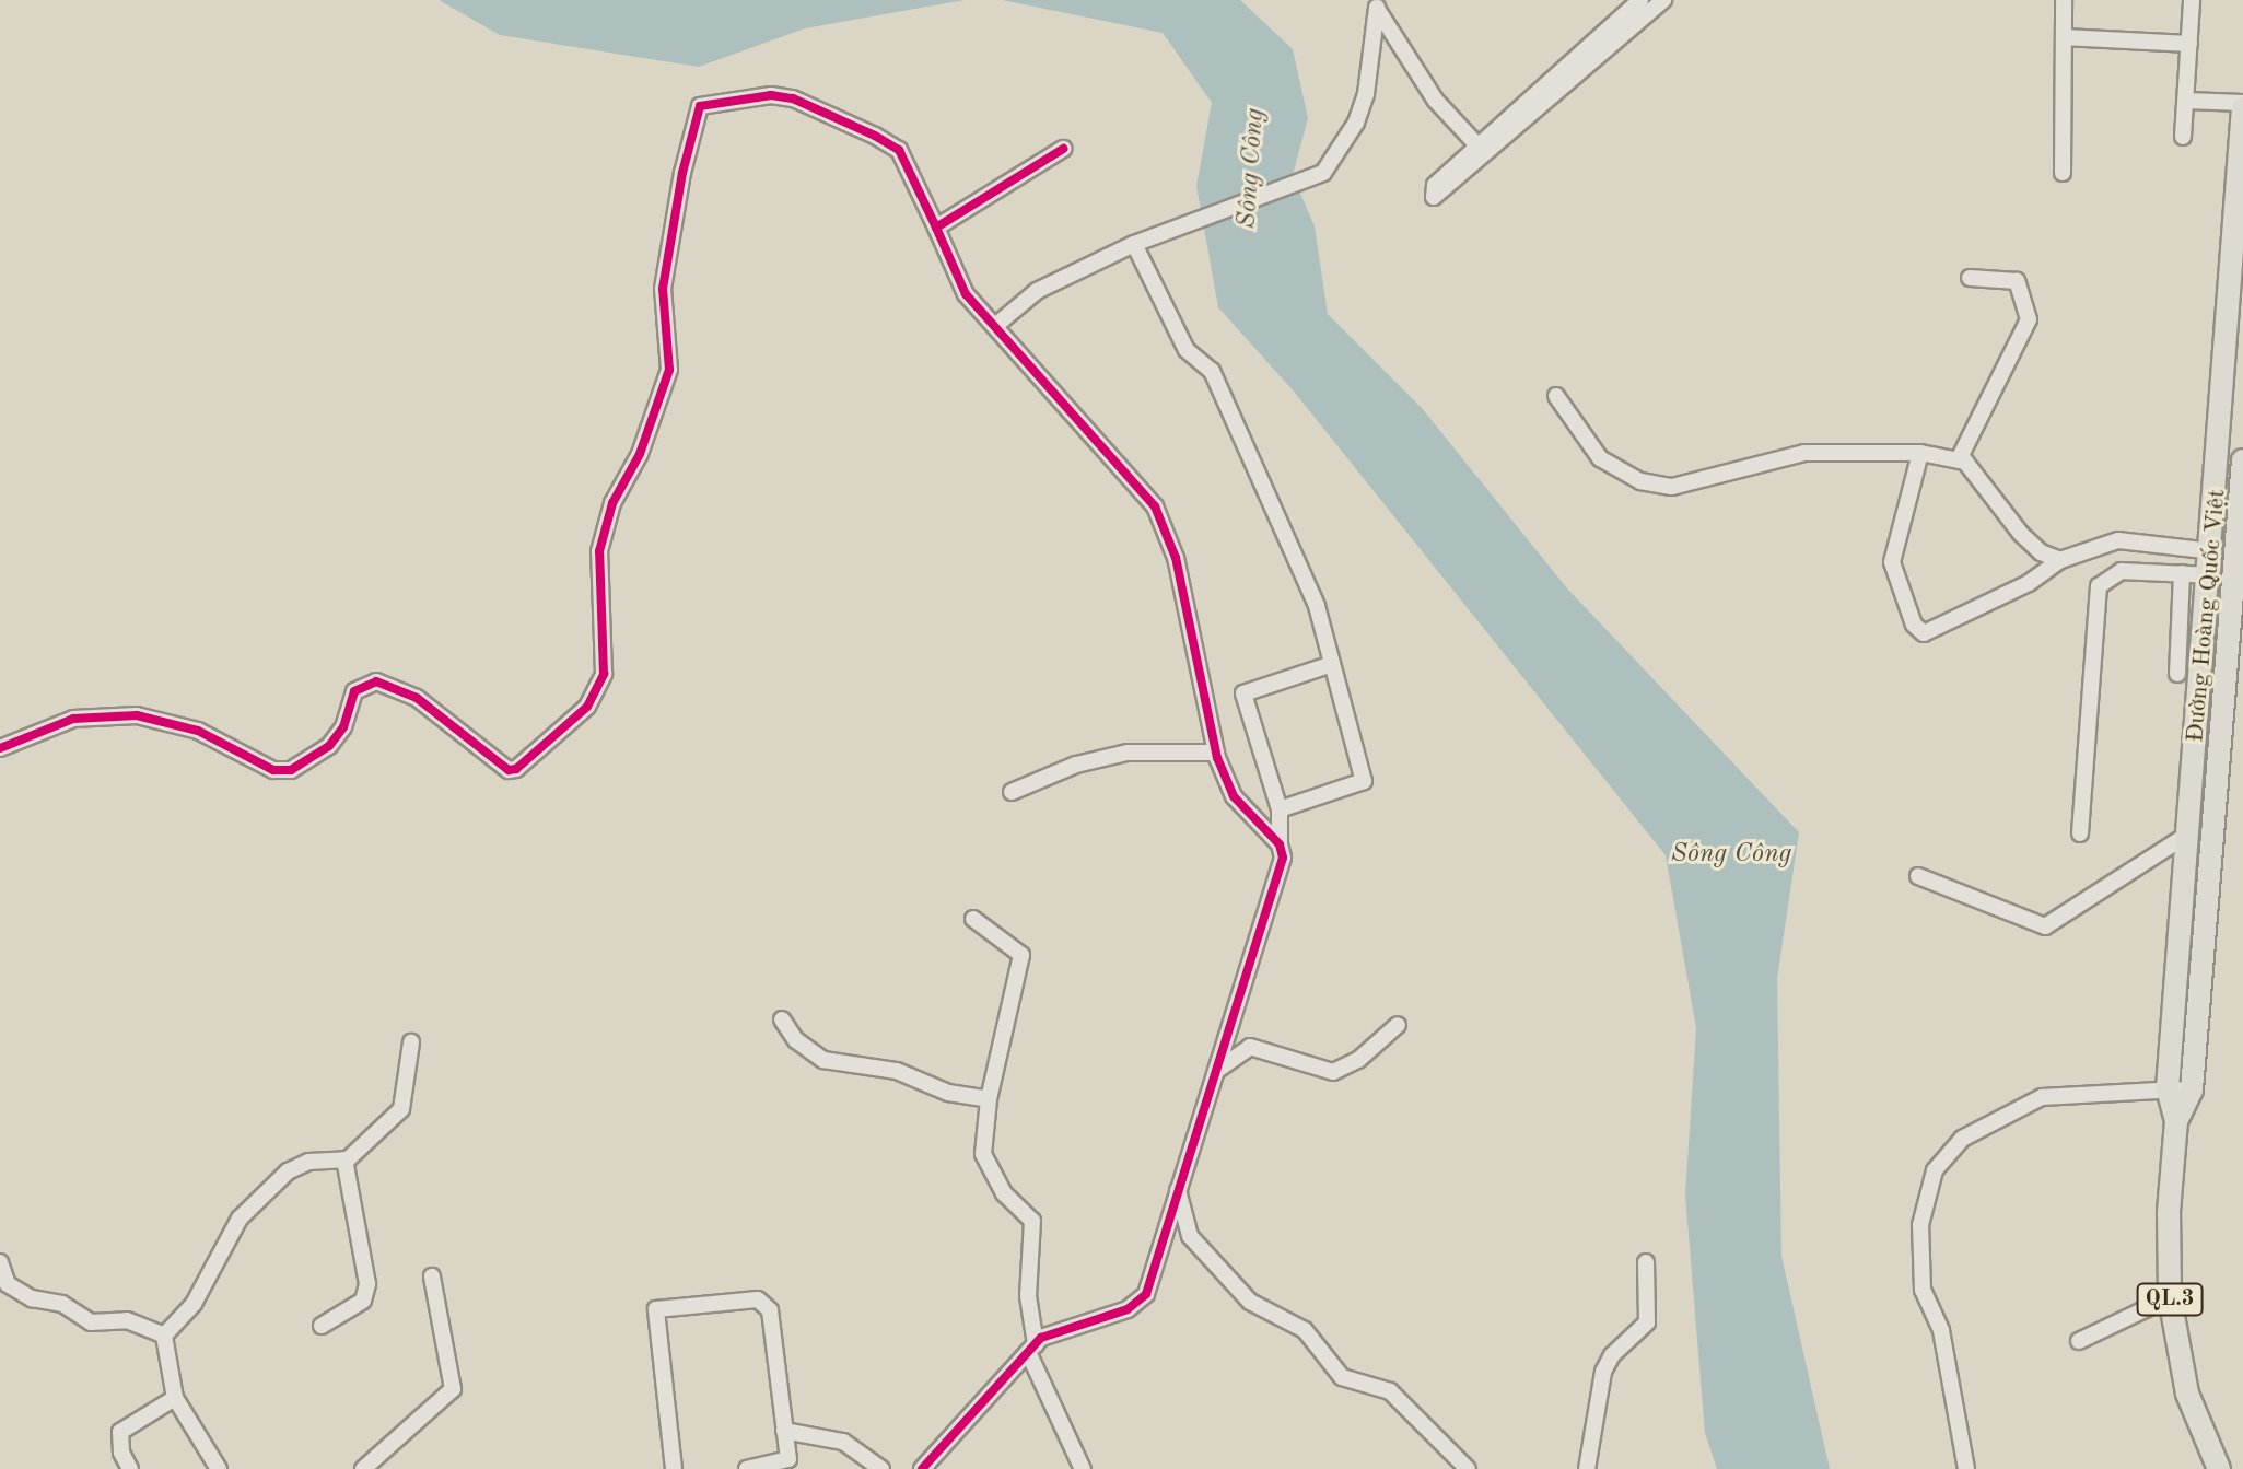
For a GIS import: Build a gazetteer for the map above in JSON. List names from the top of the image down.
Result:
{
  "streets": {
    "highway": ["Đường Hoàng Quốc Việt", "QL.3"]
  },
  "water": ["Sông Công"]
}
